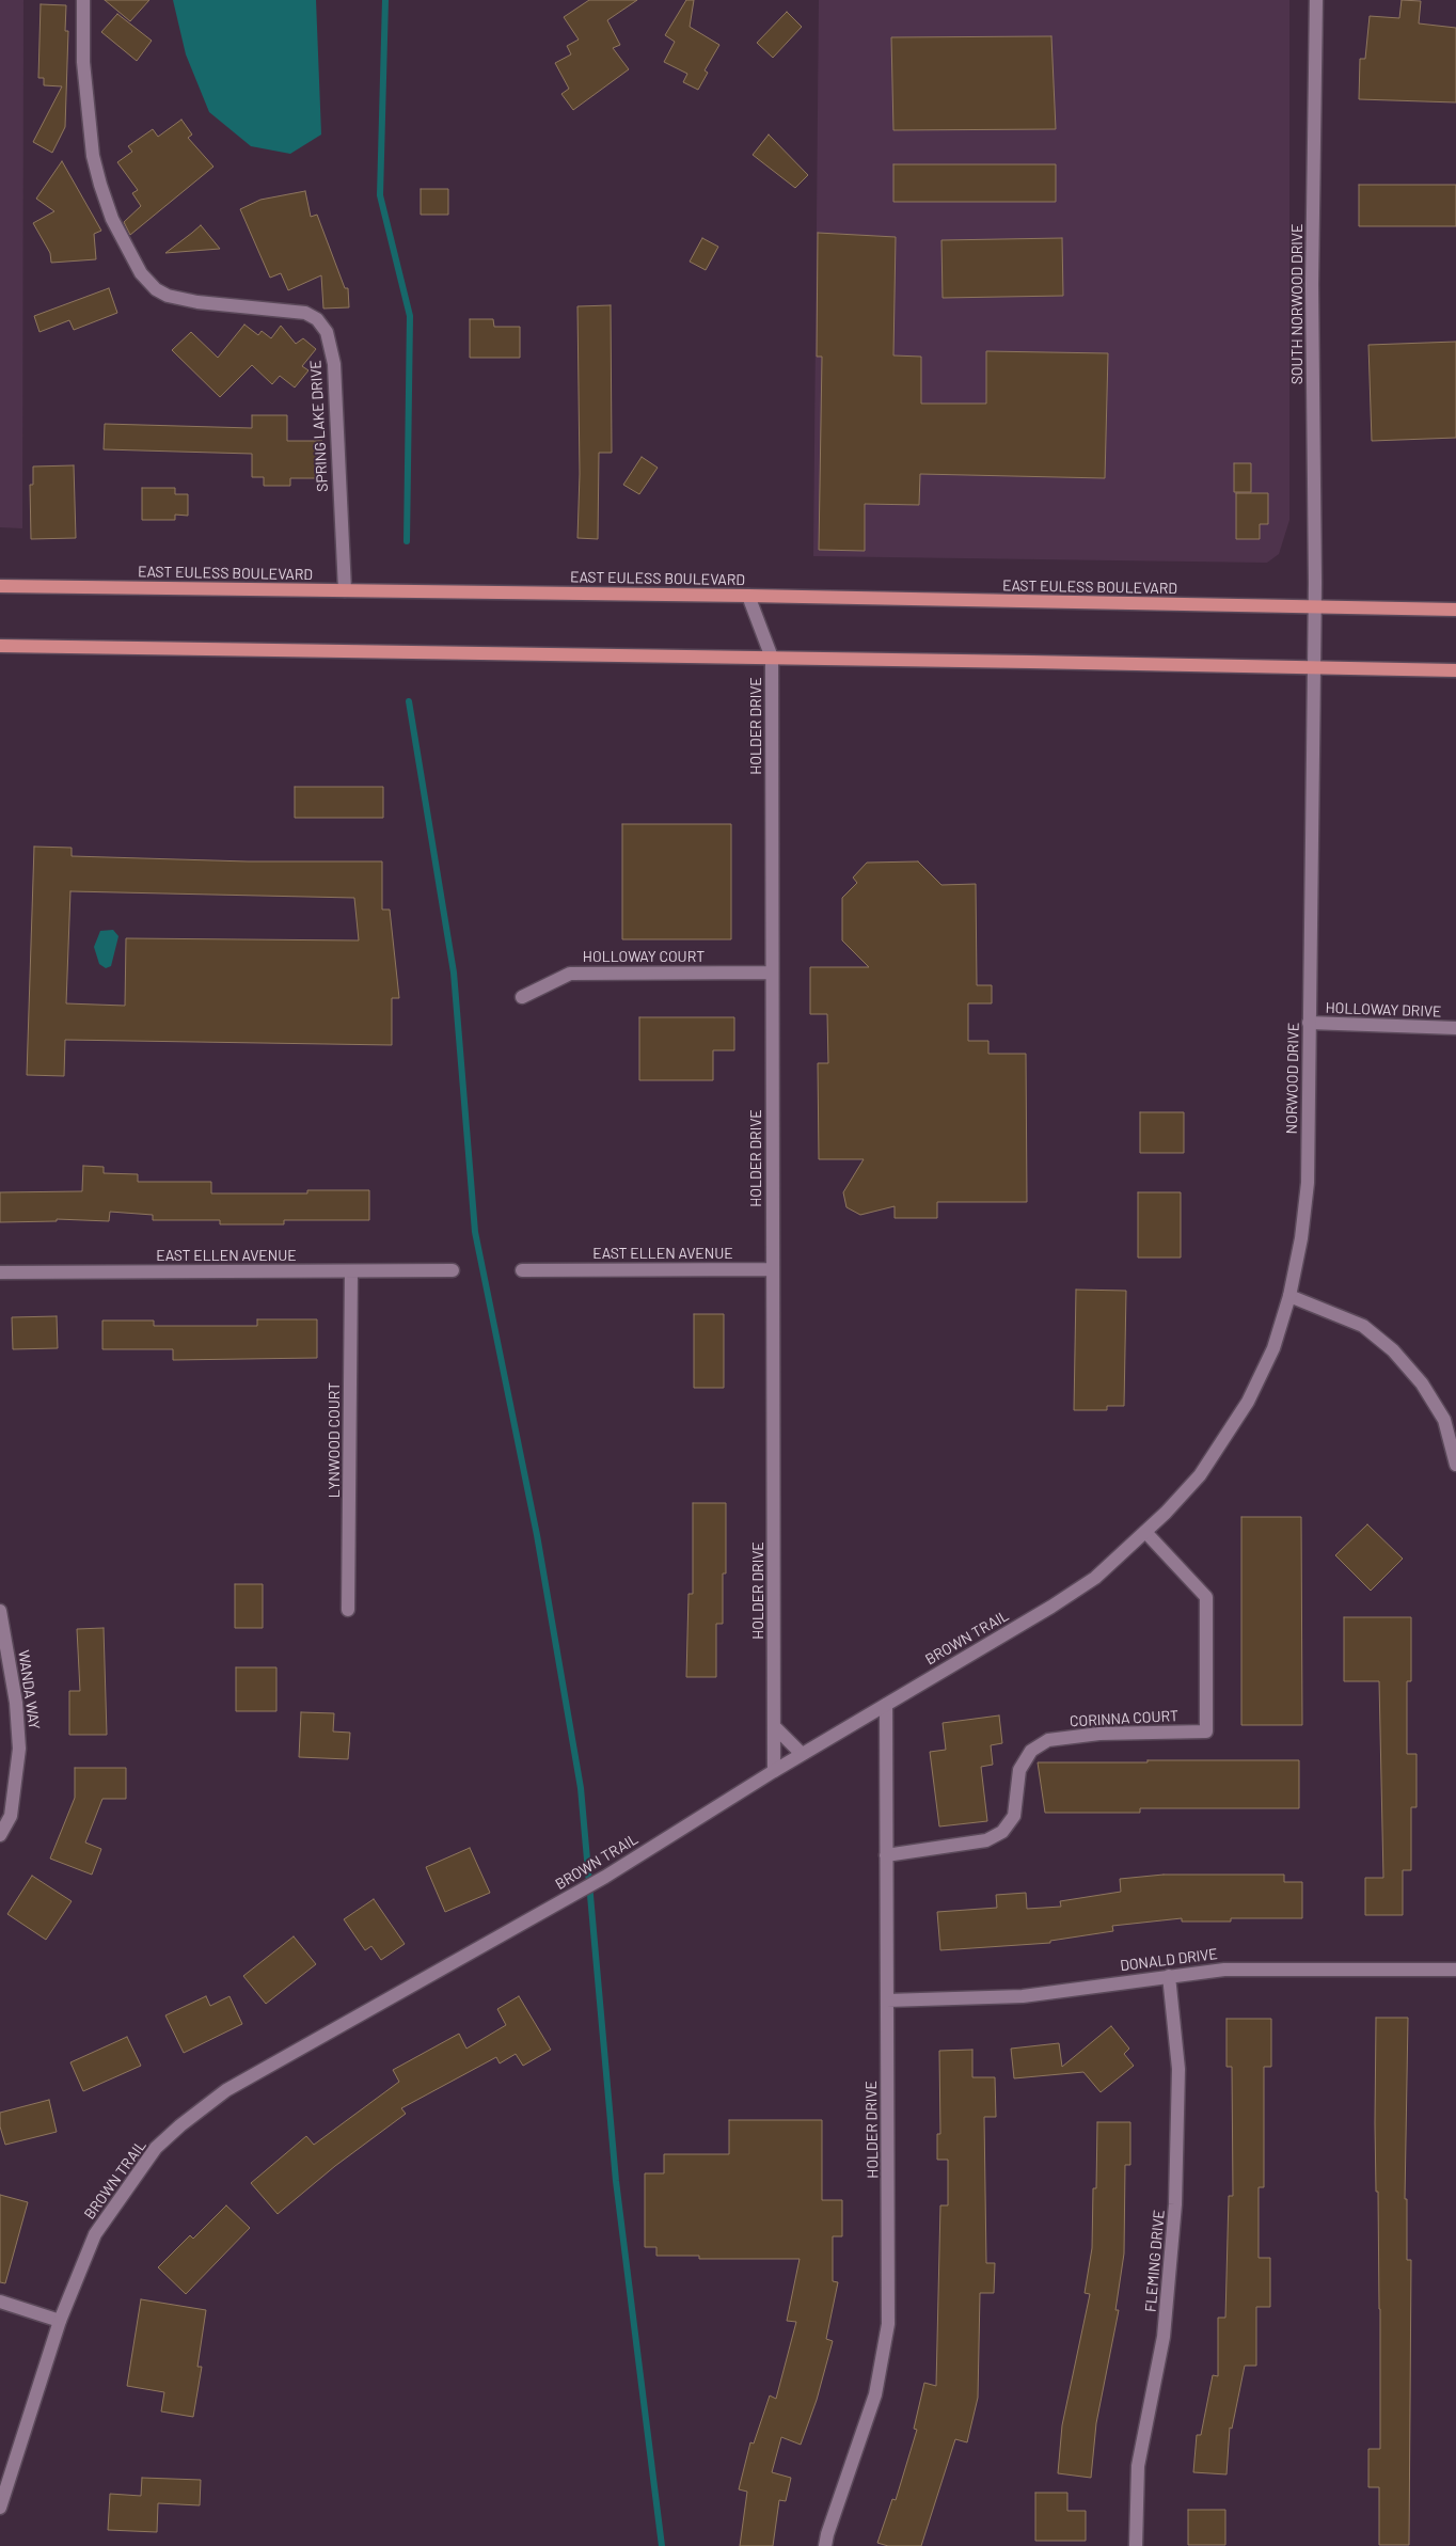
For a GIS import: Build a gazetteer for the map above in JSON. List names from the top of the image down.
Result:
{
  "streets": {
    "main road": ["EAST EULESS BOULEVARD"],
    "street": [
      "SOUTH NORWOOD DRIVE",
      "SPRING LAKE DRIVE",
      "HOLDER DRIVE",
      "HOLLOWAY COURT",
      "HOLLOWAY DRIVE",
      "NORWOOD DRIVE",
      "EAST ELLEN AVENUE",
      "LYNWOOD COURT",
      "BROWN TRAIL",
      "WANDA WAY",
      "CORINNA COURT",
      "DONALD DRIVE",
      "FLEMING DRIVE"
    ]
  },
  "crossings": [
    ["SOUTH NORWOOD DRIVE", "EAST EULESS BOULEVARD"],
    ["SOUTH NORWOOD DRIVE", "NORWOOD DRIVE"],
    ["SPRING LAKE DRIVE", "EAST EULESS BOULEVARD"],
    ["EAST EULESS BOULEVARD", "HOLDER DRIVE"],
    ["EAST EULESS BOULEVARD", "NORWOOD DRIVE"],
    ["HOLDER DRIVE", "HOLLOWAY COURT"],
    ["HOLDER DRIVE", "EAST ELLEN AVENUE"],
    ["HOLDER DRIVE", "BROWN TRAIL"],
    ["HOLDER DRIVE", "CORINNA COURT"],
    ["HOLDER DRIVE", "DONALD DRIVE"],
    ["HOLLOWAY DRIVE", "NORWOOD DRIVE"],
    ["NORWOOD DRIVE", "BROWN TRAIL"],
    ["EAST ELLEN AVENUE", "LYNWOOD COURT"],
    ["BROWN TRAIL", "CORINNA COURT"],
    ["DONALD DRIVE", "FLEMING DRIVE"]
  ]
}
